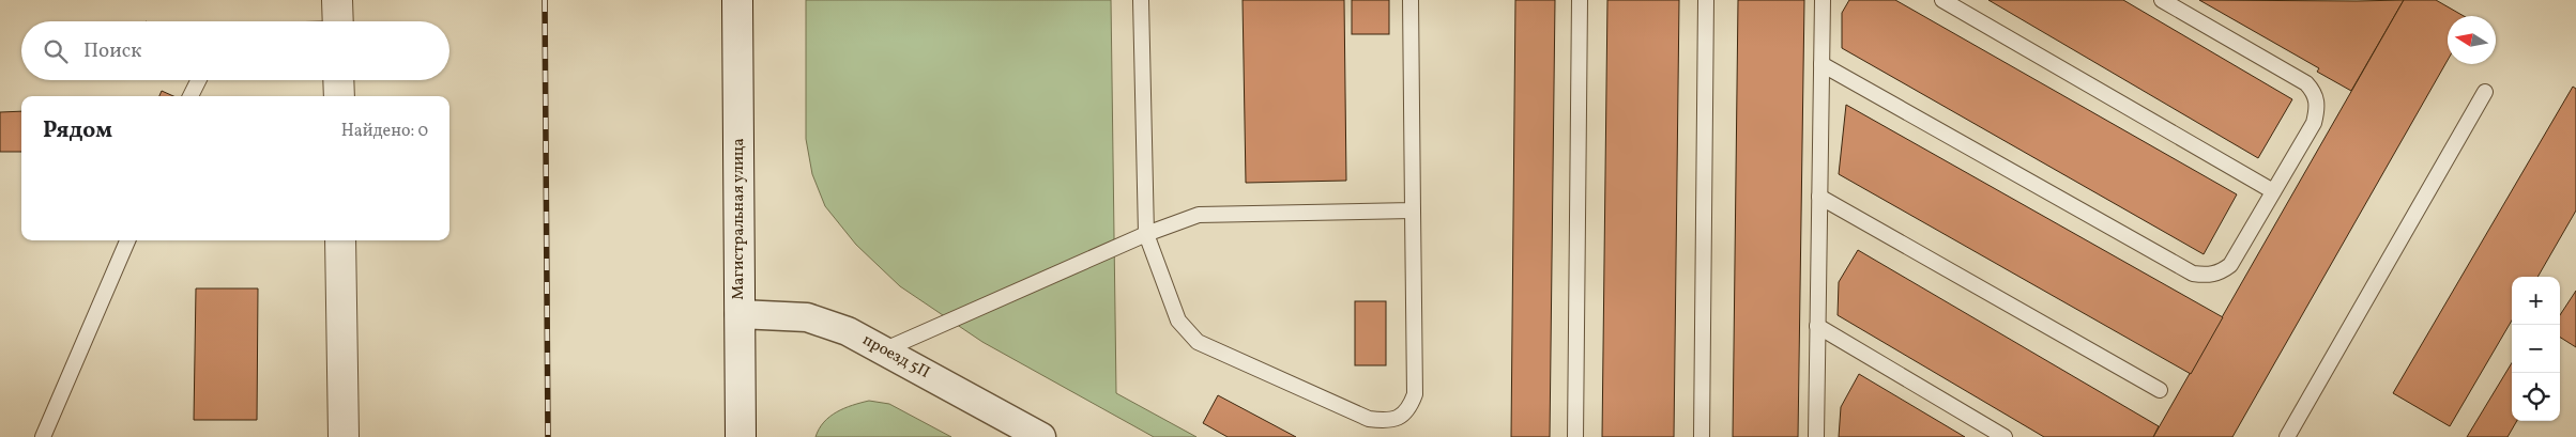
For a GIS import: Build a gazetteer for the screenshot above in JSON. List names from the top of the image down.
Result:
{
  "streets": {
    "main road": ["Магистральная улица"],
    "street": ["проезд 5П"]
  },
  "crossings": [
    ["Магистральная улица", "проезд 5П"]
  ],
  "north": "left",
  "page": {
    "search": "Поиск",
    "heading": ["Рядом", "Найдено: 0"],
    "map_buttons": ["+", "−"]
  }
}
